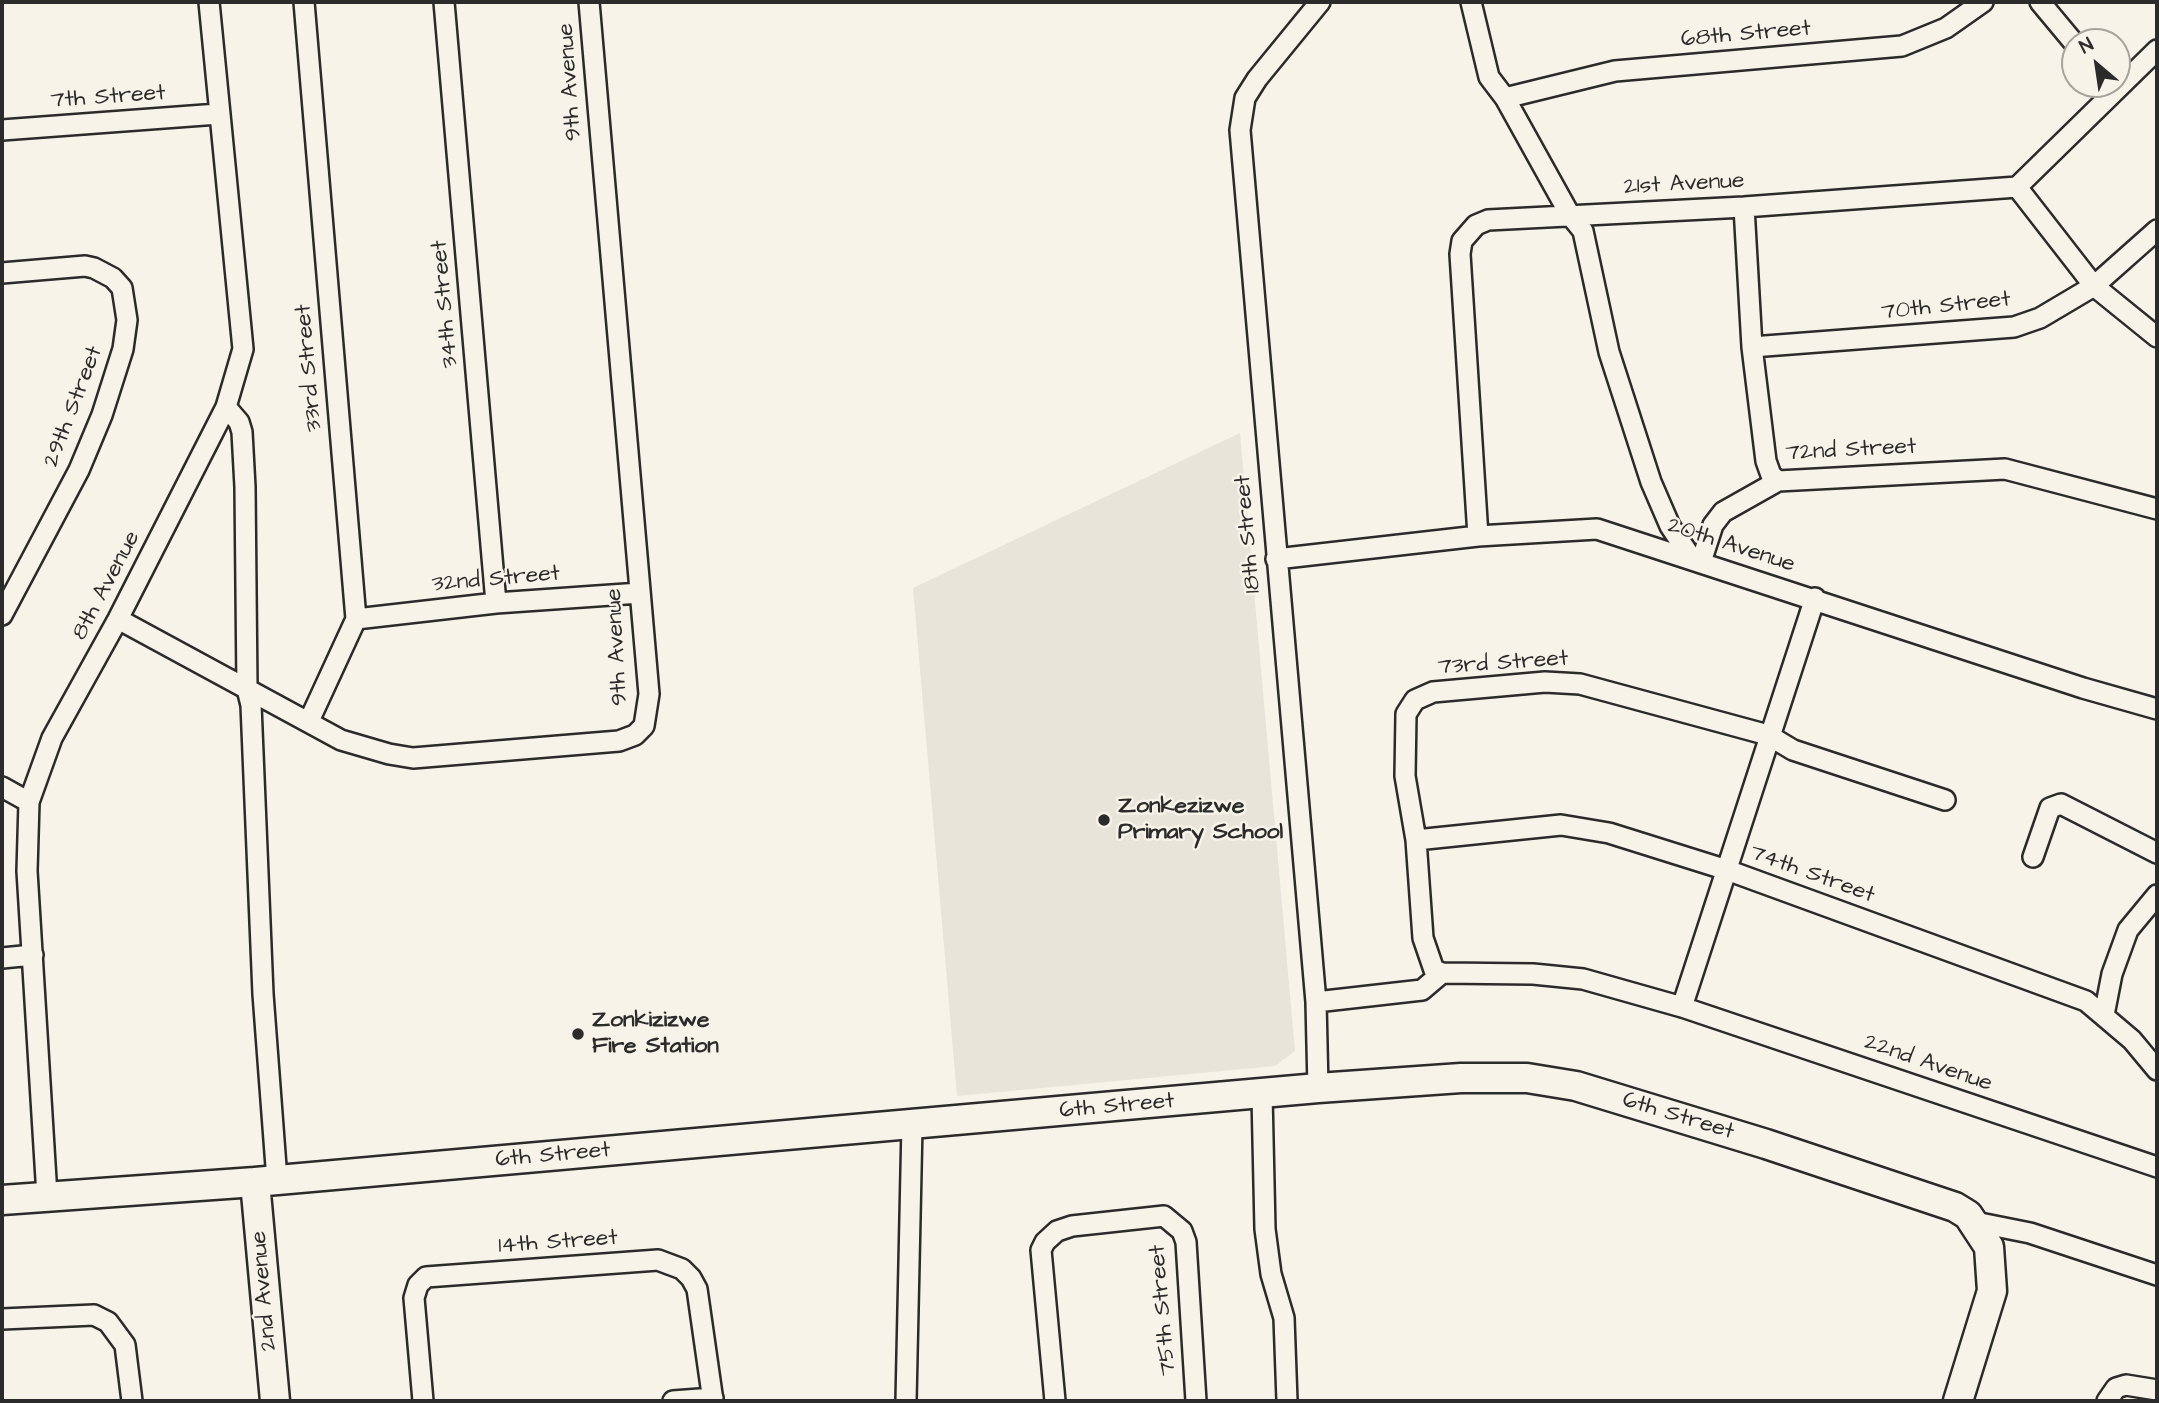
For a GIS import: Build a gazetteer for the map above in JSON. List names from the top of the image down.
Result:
{
  "streets": {
    "street": [
      "68th Street",
      "9th Avenue",
      "7th Street",
      "21st Avenue",
      "34th Street",
      "70th Street",
      "33rd Street",
      "29th Street",
      "72nd Street",
      "18th Street",
      "20th Avenue",
      "32nd Street",
      "8th Avenue",
      "73rd Street",
      "74th Street",
      "22nd Avenue",
      "6th Street",
      "14th Street",
      "2nd Avenue",
      "75th Street"
    ]
  },
  "crossings": [
    ["9th Avenue", "33rd Street"],
    ["9th Avenue", "32nd Street"],
    ["9th Avenue", "8th Avenue"],
    ["7th Street", "8th Avenue"],
    ["21st Avenue", "72nd Street"],
    ["21st Avenue", "20th Avenue"],
    ["34th Street", "32nd Street"],
    ["70th Street", "72nd Street"],
    ["33rd Street", "32nd Street"],
    ["18th Street", "20th Avenue"],
    ["18th Street", "6th Street"],
    ["8th Avenue", "6th Street"],
    ["73rd Street", "74th Street"],
    ["73rd Street", "22nd Avenue"],
    ["6th Street", "2nd Avenue"]
  ],
  "places": ["Zonkezizwe Primary School", "Zonkizizwe Fire Station"],
  "north": "top left"
}
